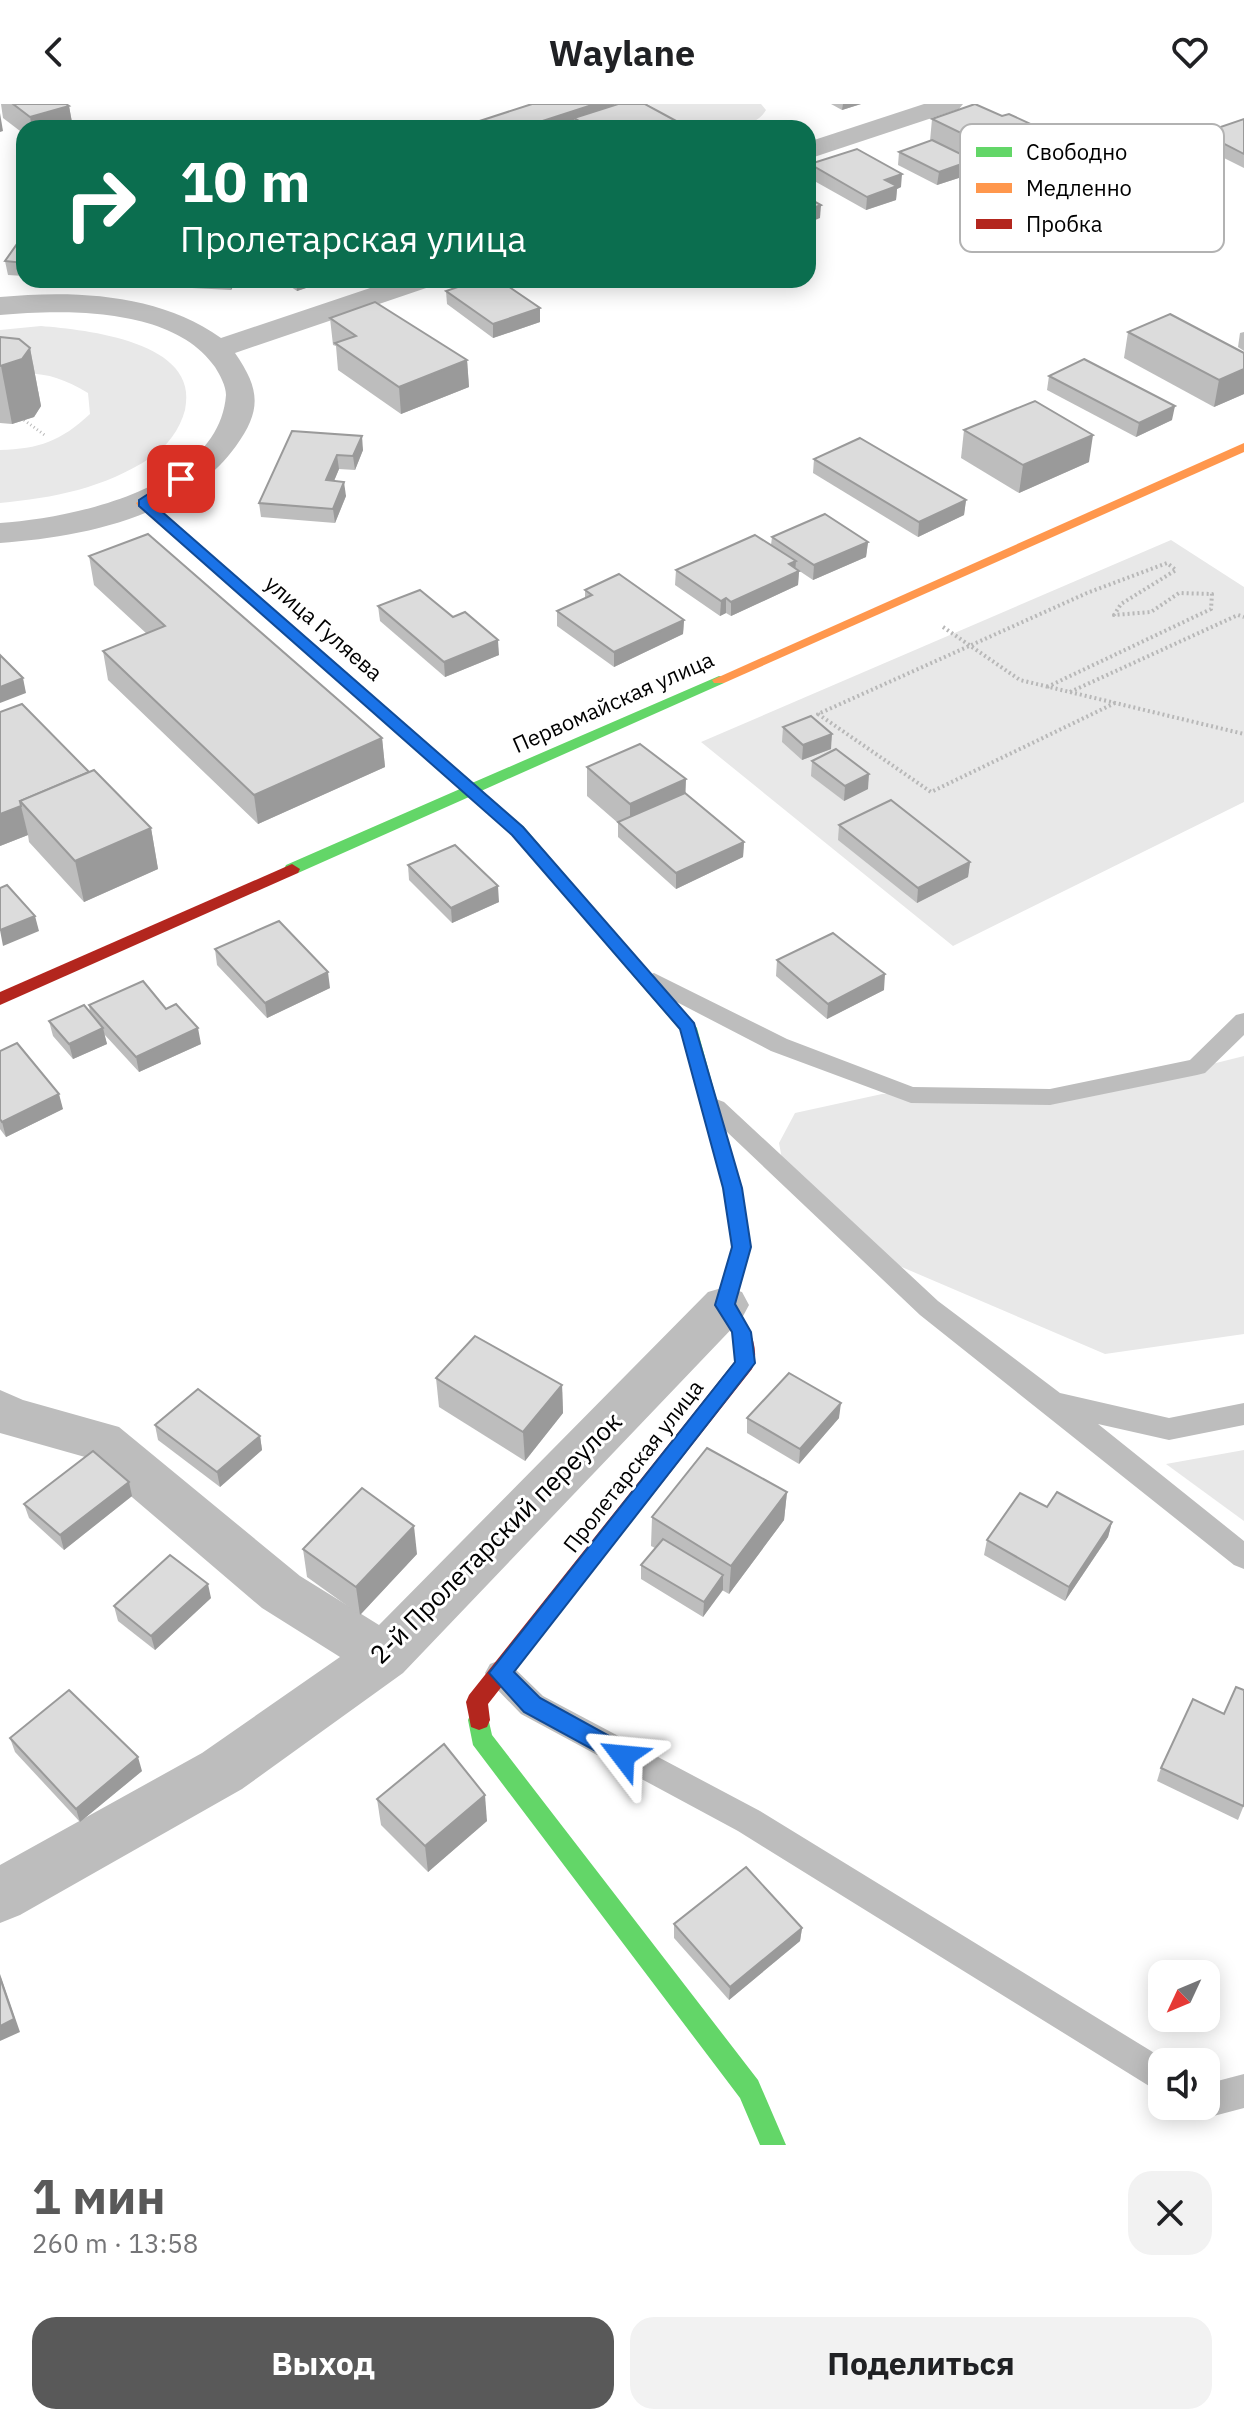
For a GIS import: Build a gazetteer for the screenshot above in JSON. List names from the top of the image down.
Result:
{
  "streets": {
    "street": [
      "улица Гуляева",
      "Первомайская улица",
      "Пролетарская улица",
      "2-й Пролетарский переулок"
    ]
  },
  "crossings": [
    ["улица Гуляева", "Первомайская улица"],
    ["Пролетарская улица", "2-й Пролетарский переулок"]
  ],
  "legend": ["Свободно", "Медленно", "Пробка"],
  "north": "bottom left",
  "page": {
    "header": "Waylane",
    "turn": ["10 m", "Пролетарская улица"],
    "heading": ["1 мин", "260 m · 13:58"],
    "buttons": ["Выход", "Поделиться"]
  }
}
